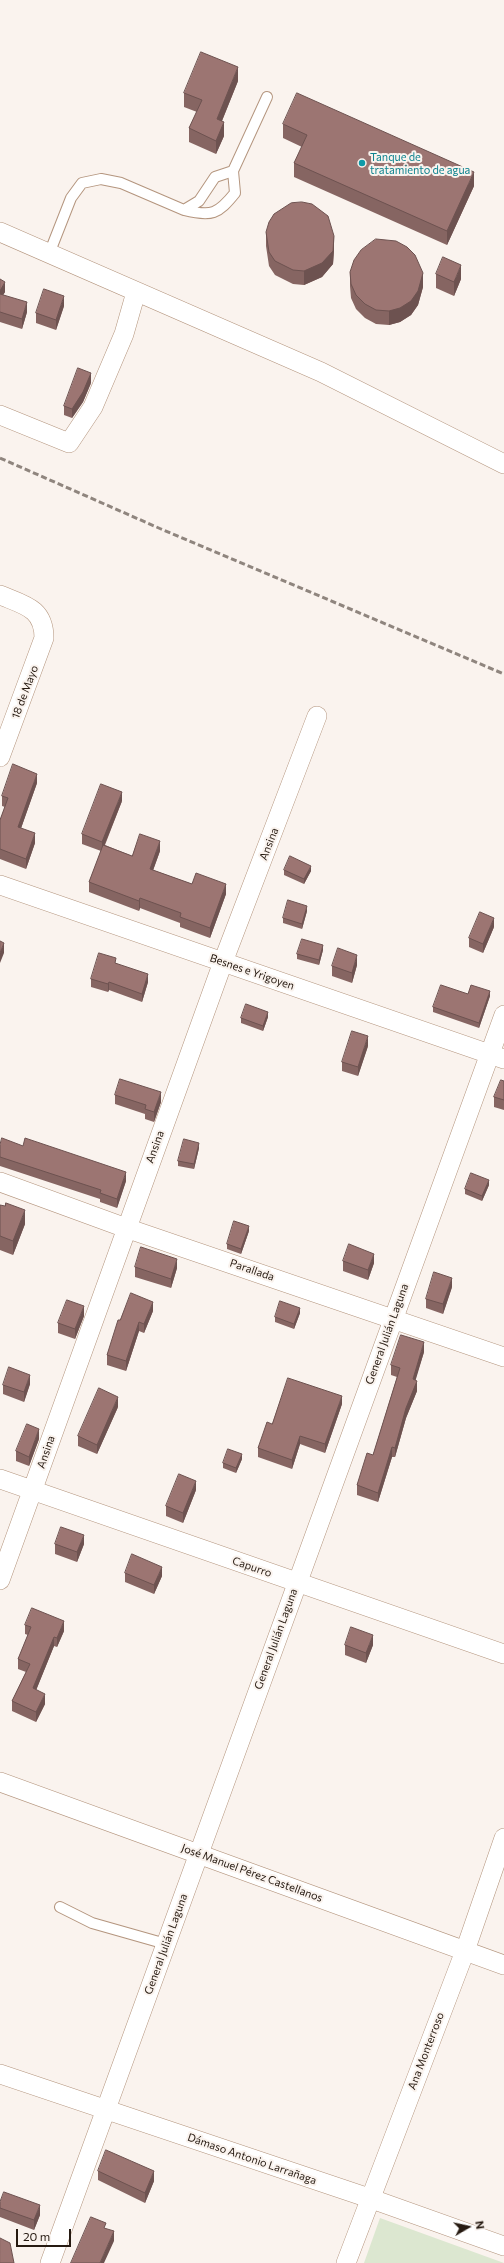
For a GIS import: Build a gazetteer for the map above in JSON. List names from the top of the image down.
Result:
{
  "streets": {
    "street": [
      "18 de Mayo",
      "Ansina",
      "Besnes e Yrigoyen",
      "Parallada",
      "General Julián Laguna",
      "Capurro",
      "José Manuel Pérez Castellanos",
      "Ana Monterroso",
      "Dámaso Antonio Larrañaga"
    ]
  },
  "crossings": [
    ["Ansina", "Besnes e Yrigoyen"],
    ["Ansina", "Parallada"],
    ["Ansina", "Capurro"],
    ["Besnes e Yrigoyen", "General Julián Laguna"],
    ["Parallada", "General Julián Laguna"],
    ["General Julián Laguna", "Capurro"],
    ["General Julián Laguna", "José Manuel Pérez Castellanos"],
    ["General Julián Laguna", "Dámaso Antonio Larrañaga"],
    ["José Manuel Pérez Castellanos", "Ana Monterroso"],
    ["Ana Monterroso", "Dámaso Antonio Larrañaga"]
  ],
  "places": ["Tanque de tratamiento de agua"],
  "scale_bar": "20 m",
  "north": "right"
}
